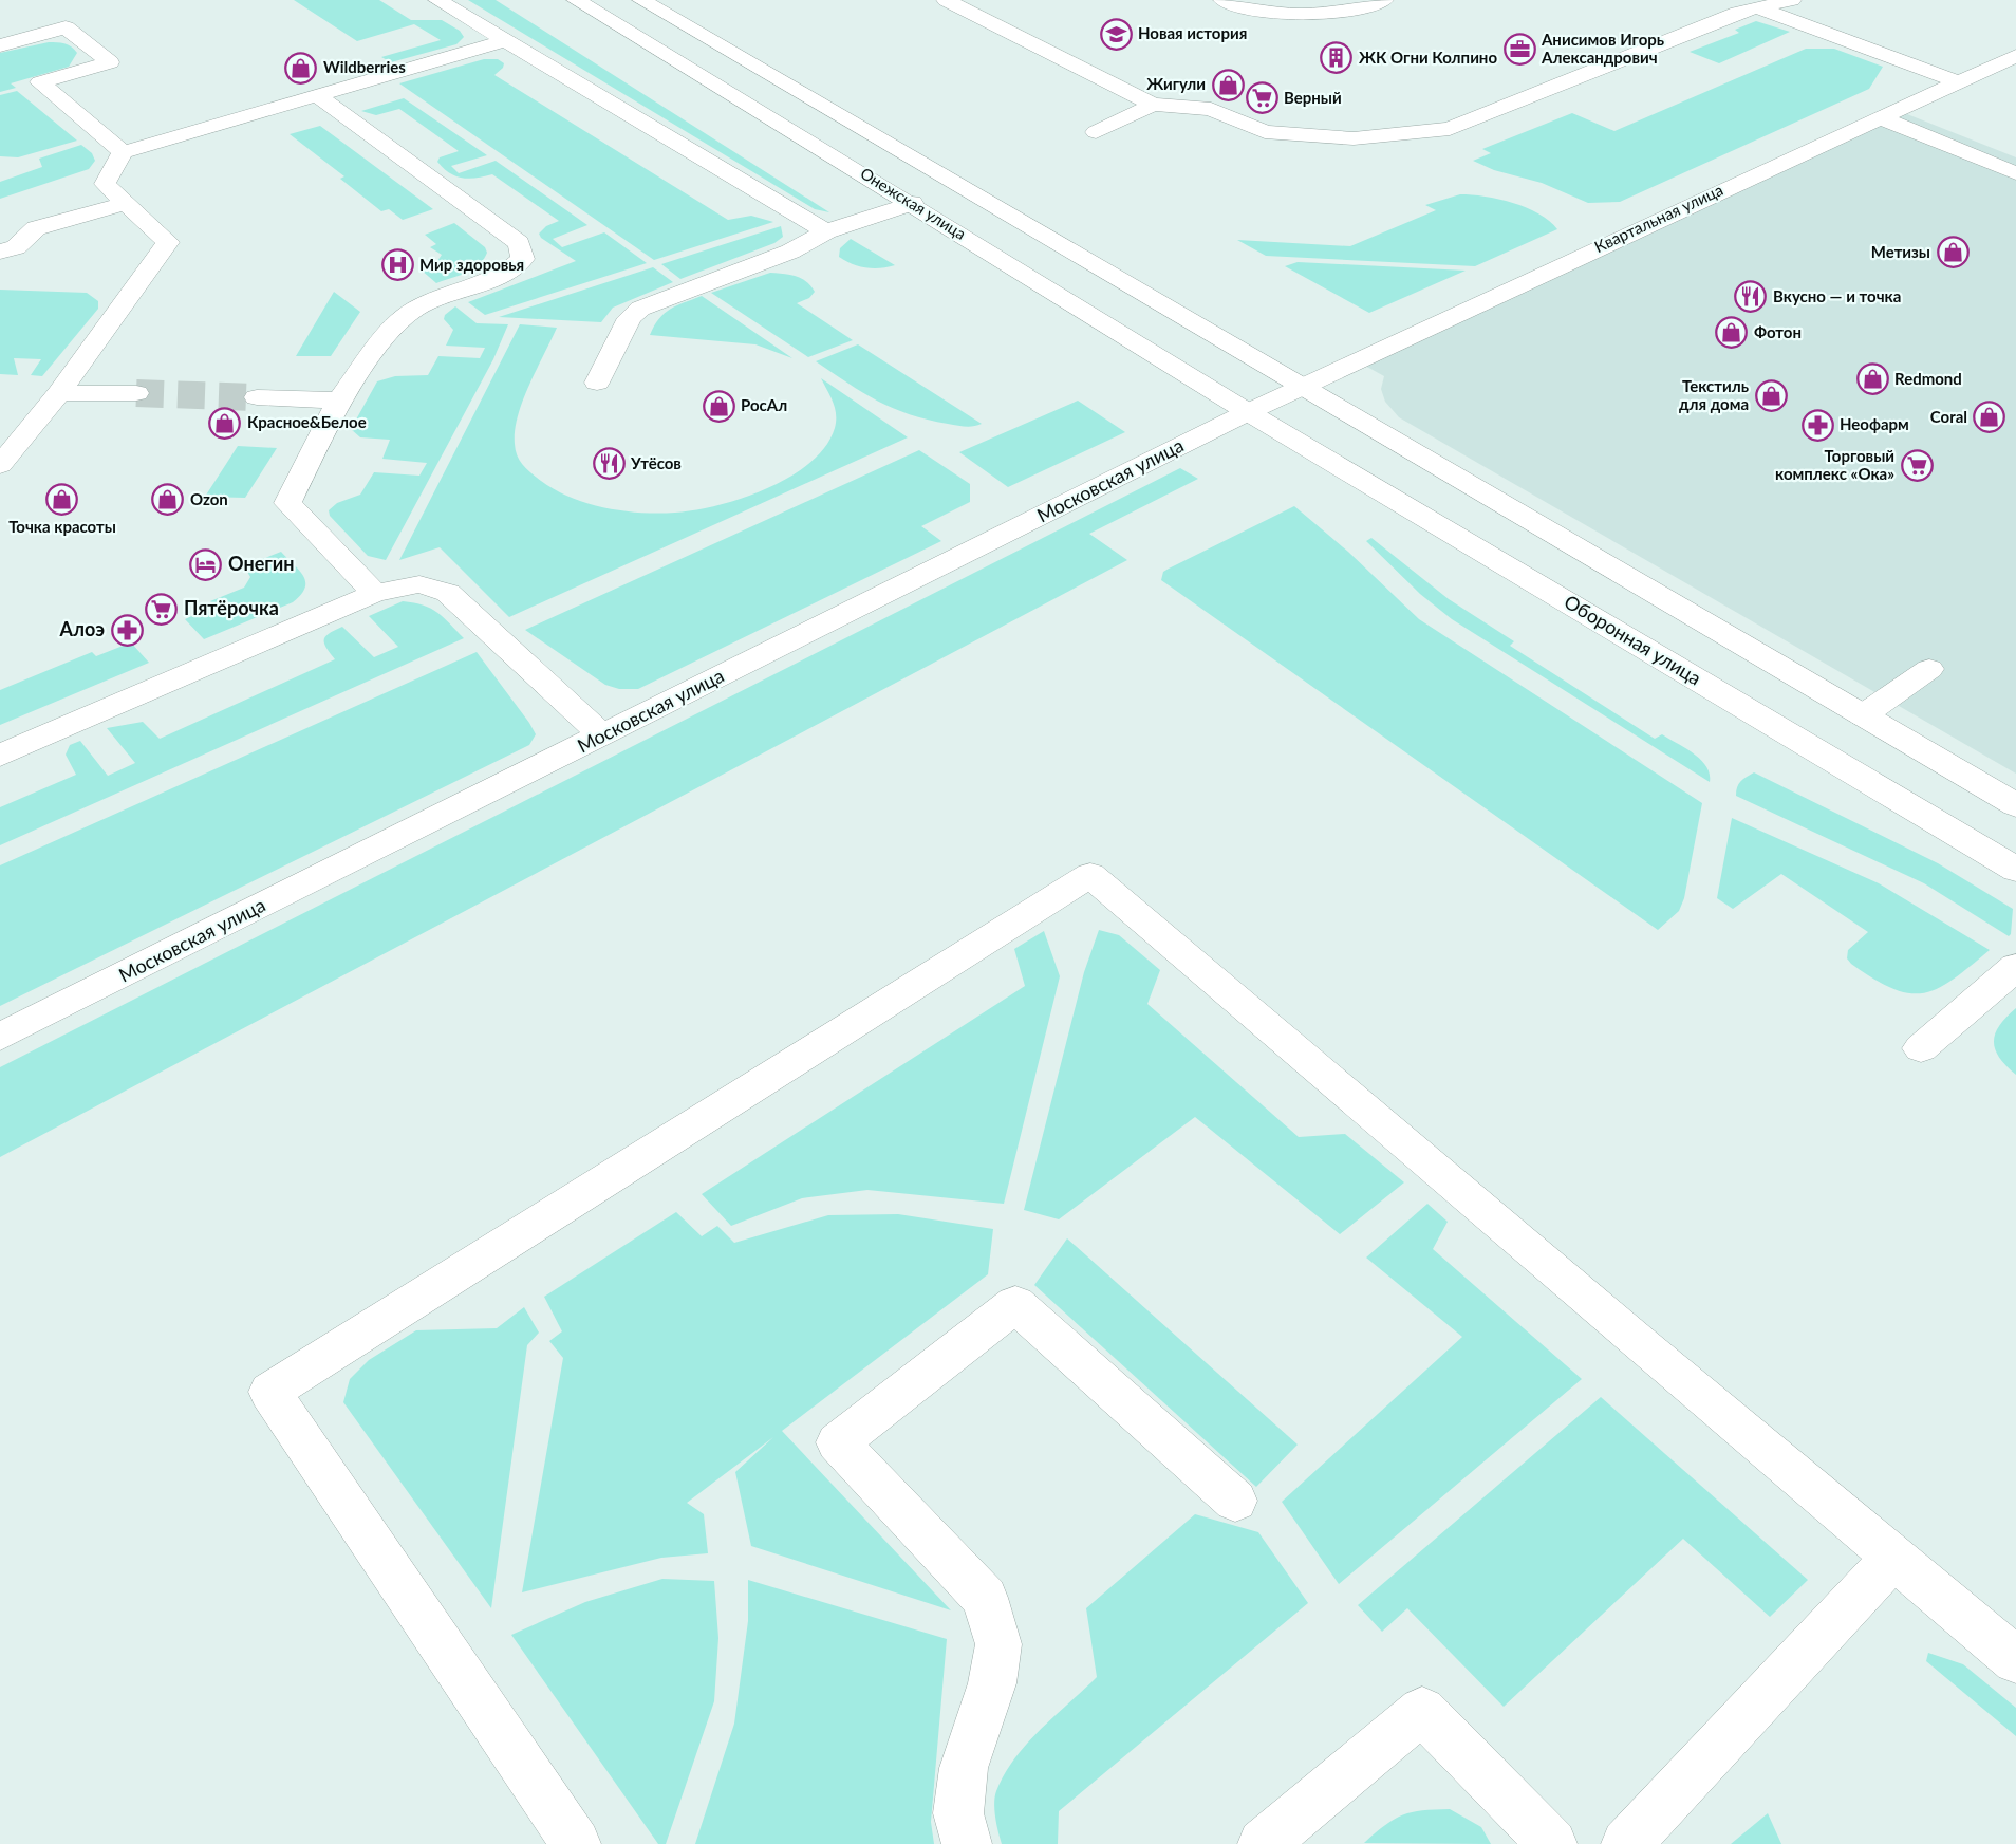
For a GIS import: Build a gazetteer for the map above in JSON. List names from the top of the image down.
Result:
{
  "streets": {
    "main road": [
      "Онежская улица",
      "Квартальная улица",
      "Московская улица",
      "Оборонная улица"
    ]
  },
  "crossings": [
    ["Онежская улица", "Квартальная улица"],
    ["Онежская улица", "Московская улица"],
    ["Онежская улица", "Оборонная улица"],
    ["Квартальная улица", "Московская улица"],
    ["Московская улица", "Оборонная улица"]
  ],
  "places": {
    "school or university": ["Новая история"],
    "office": ["Анисимов Игорь Александрович"],
    "building": ["ЖК Огни Колпино"],
    "shop": [
      "Wildberries",
      "Жигули",
      "Метизы",
      "Фотон",
      "Redmond",
      "Текстиль для дома",
      "РосАл",
      "Coral",
      "Красное&Белое",
      "Точка красоты",
      "Ozon"
    ],
    "supermarket": ["Верный", "Торговый комплекс «Ока»", "Пятёрочка"],
    "hospital": ["Мир здоровья"],
    "restaurant": ["Вкусно — и точка", "Утёсов"],
    "pharmacy": ["Неофарм", "Алоэ"],
    "hotel": ["Онегин"]
  }
}
